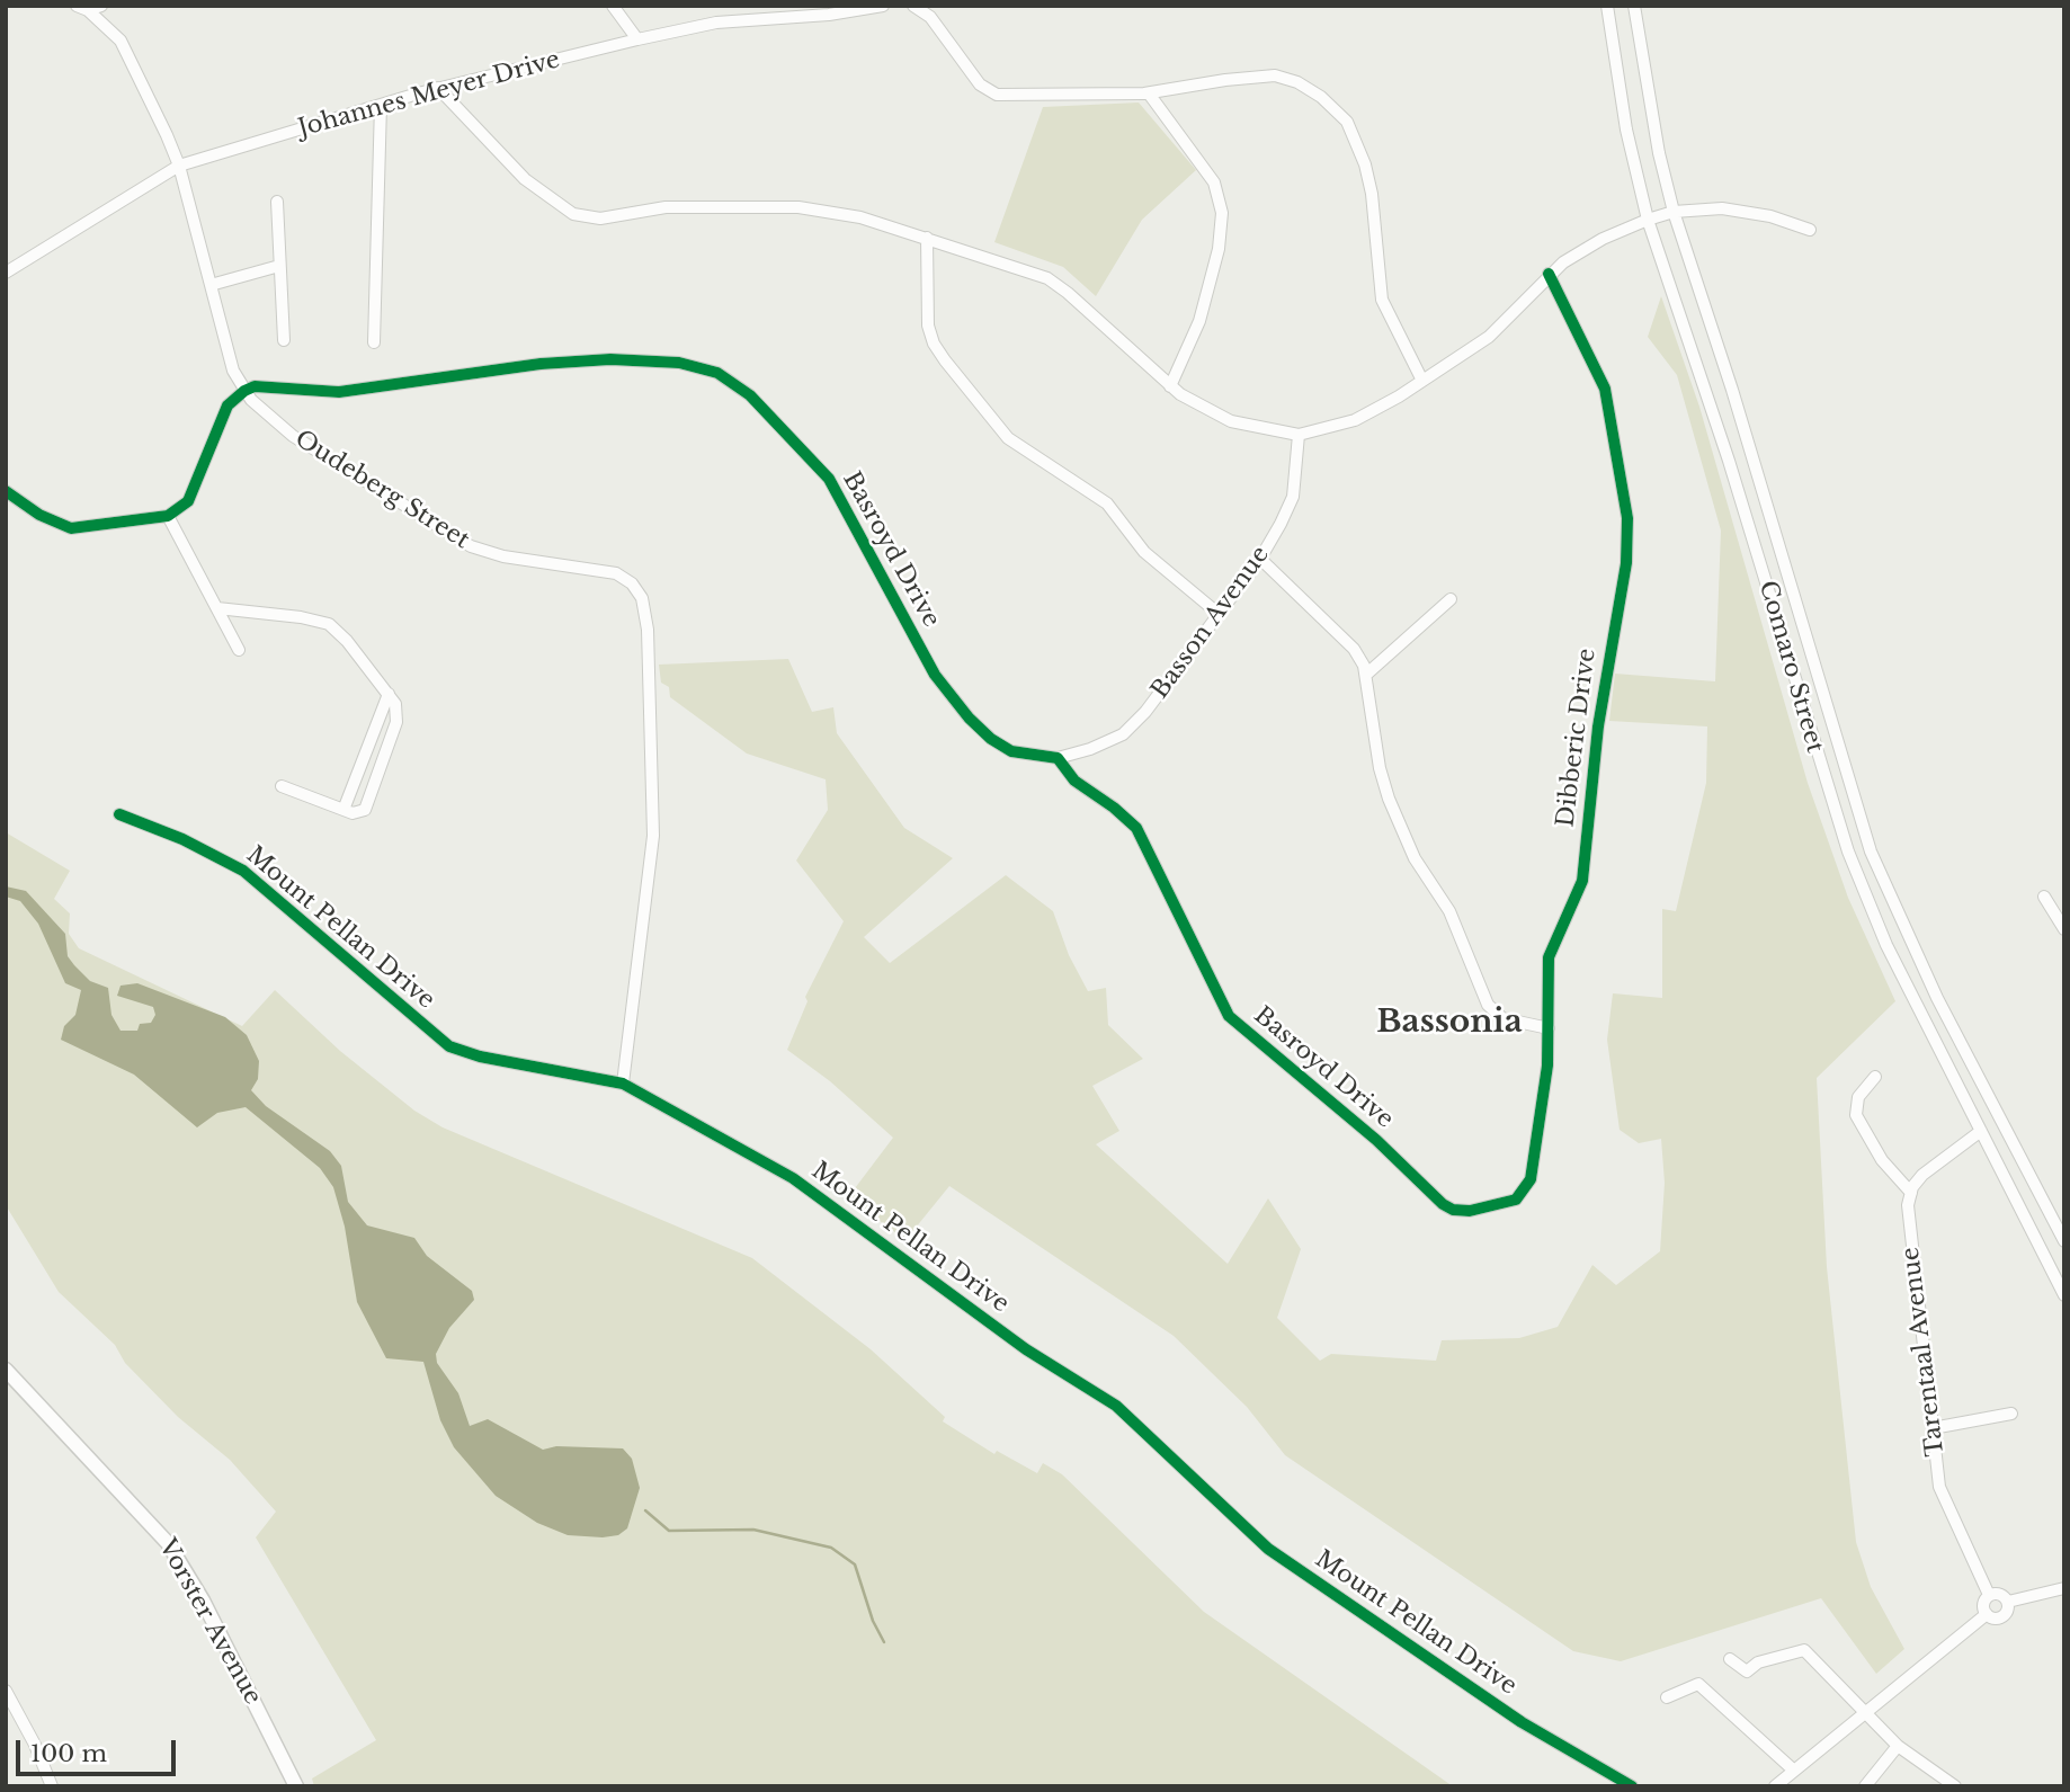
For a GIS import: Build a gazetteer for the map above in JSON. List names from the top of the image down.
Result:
{
  "streets": {
    "main road": ["Vorster Avenue"],
    "street": [
      "Johannes Meyer Drive",
      "Oudeberg Street",
      "Basroyd Drive",
      "Basson Avenue",
      "Comaro Street",
      "Dibberic Drive",
      "Mount Pellan Drive",
      "Tarentaal Avenue"
    ]
  },
  "crossings": [
    ["Johannes Meyer Drive", "Oudeberg Street"],
    ["Oudeberg Street", "Basroyd Drive"],
    ["Oudeberg Street", "Mount Pellan Drive"],
    ["Basroyd Drive", "Basson Avenue"],
    ["Basroyd Drive", "Dibberic Drive"]
  ],
  "districts": ["Bassonia"],
  "scale_bar": "100 m"
}
